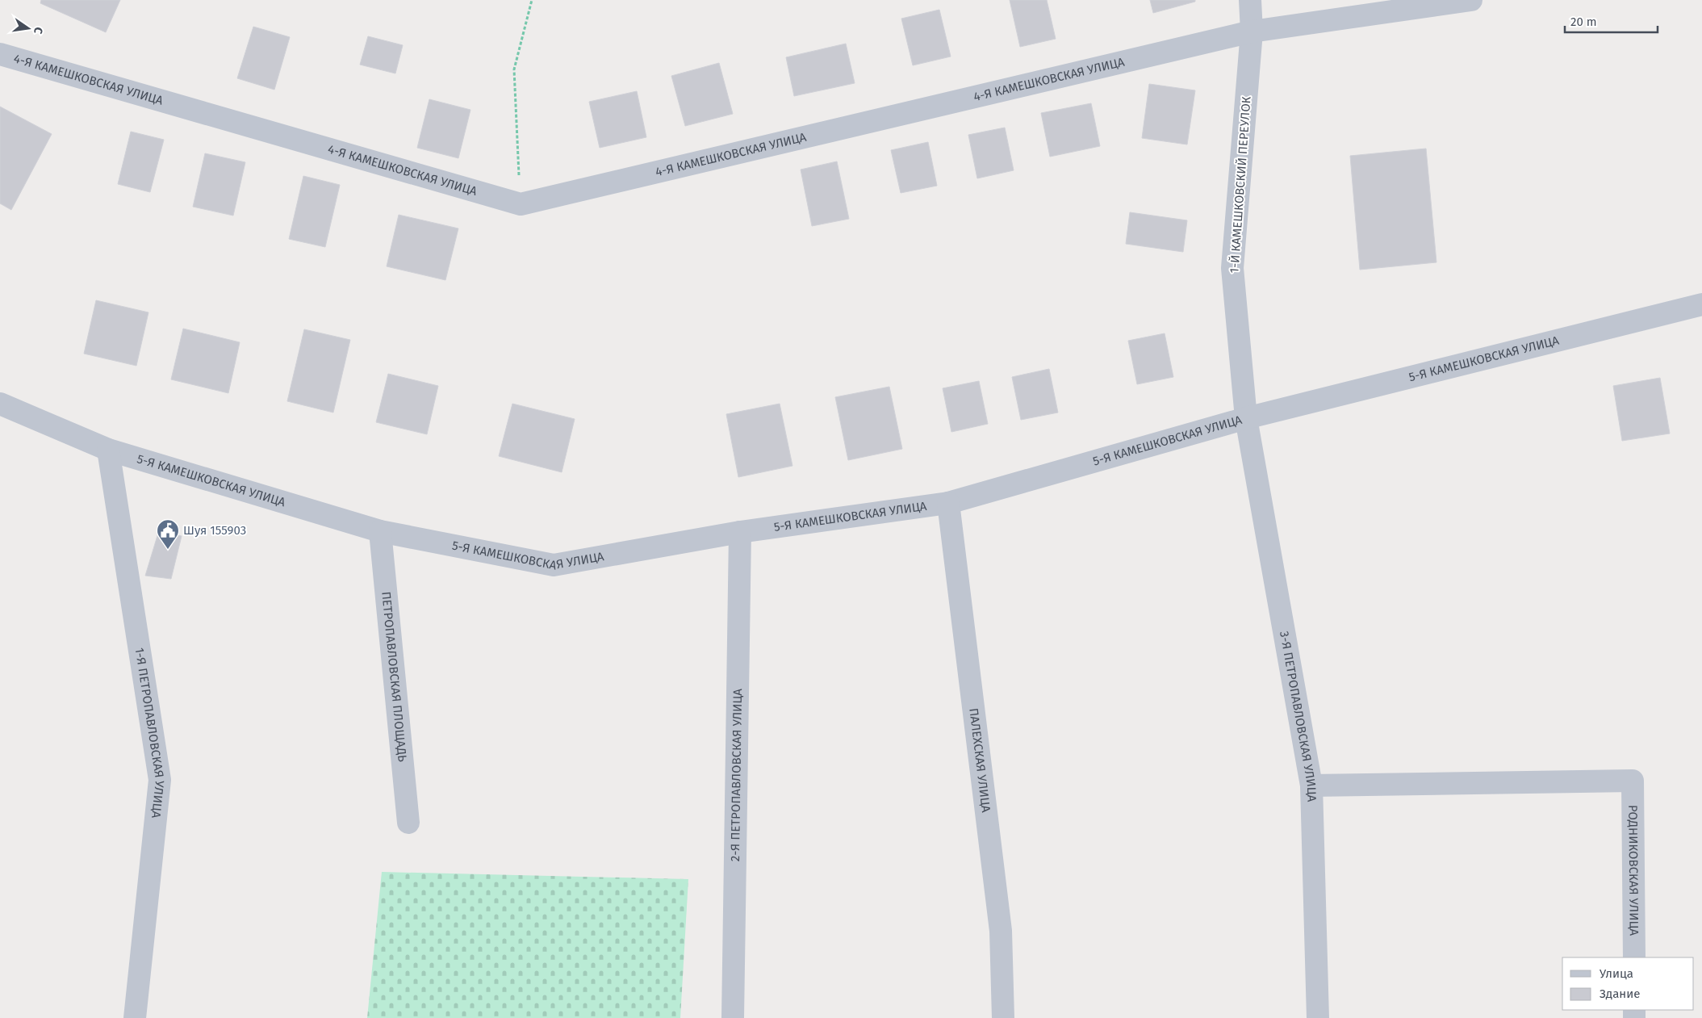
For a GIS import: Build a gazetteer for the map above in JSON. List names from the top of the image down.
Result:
{
  "streets": {
    "street": [
      "4-Я КАМЕШКОВСКАЯ УЛИЦА",
      "1-Й КАМЕШКОВСКИЙ ПЕРЕУЛОК",
      "5-Я КАМЕШКОВСКАЯ УЛИЦА",
      "ПЕТРОПАВЛОВСКАЯ ПЛОЩАДЬ",
      "3-Я ПЕТРОПАВЛОВСКАЯ УЛИЦА",
      "1-Я ПЕТРОПАВЛОВСКАЯ УЛИЦА",
      "ПАЛЕХСКАЯ УЛИЦА",
      "2-Я ПЕТРОПАВЛОВСКАЯ УЛИЦА",
      "РОДНИКОВСКАЯ УЛИЦА"
    ]
  },
  "crossings": [
    ["4-Я КАМЕШКОВСКАЯ УЛИЦА", "1-Й КАМЕШКОВСКИЙ ПЕРЕУЛОК"],
    ["1-Й КАМЕШКОВСКИЙ ПЕРЕУЛОК", "5-Я КАМЕШКОВСКАЯ УЛИЦА"],
    ["1-Й КАМЕШКОВСКИЙ ПЕРЕУЛОК", "3-Я ПЕТРОПАВЛОВСКАЯ УЛИЦА"],
    ["5-Я КАМЕШКОВСКАЯ УЛИЦА", "ПЕТРОПАВЛОВСКАЯ ПЛОЩАДЬ"],
    ["5-Я КАМЕШКОВСКАЯ УЛИЦА", "3-Я ПЕТРОПАВЛОВСКАЯ УЛИЦА"],
    ["5-Я КАМЕШКОВСКАЯ УЛИЦА", "1-Я ПЕТРОПАВЛОВСКАЯ УЛИЦА"],
    ["5-Я КАМЕШКОВСКАЯ УЛИЦА", "ПАЛЕХСКАЯ УЛИЦА"],
    ["5-Я КАМЕШКОВСКАЯ УЛИЦА", "2-Я ПЕТРОПАВЛОВСКАЯ УЛИЦА"],
    ["3-Я ПЕТРОПАВЛОВСКАЯ УЛИЦА", "РОДНИКОВСКАЯ УЛИЦА"]
  ],
  "places": {
    "public building": ["Шуя 155903"]
  },
  "legend": ["Улица", "Здание"],
  "scale_bar": "20 m",
  "north": "right"
}
